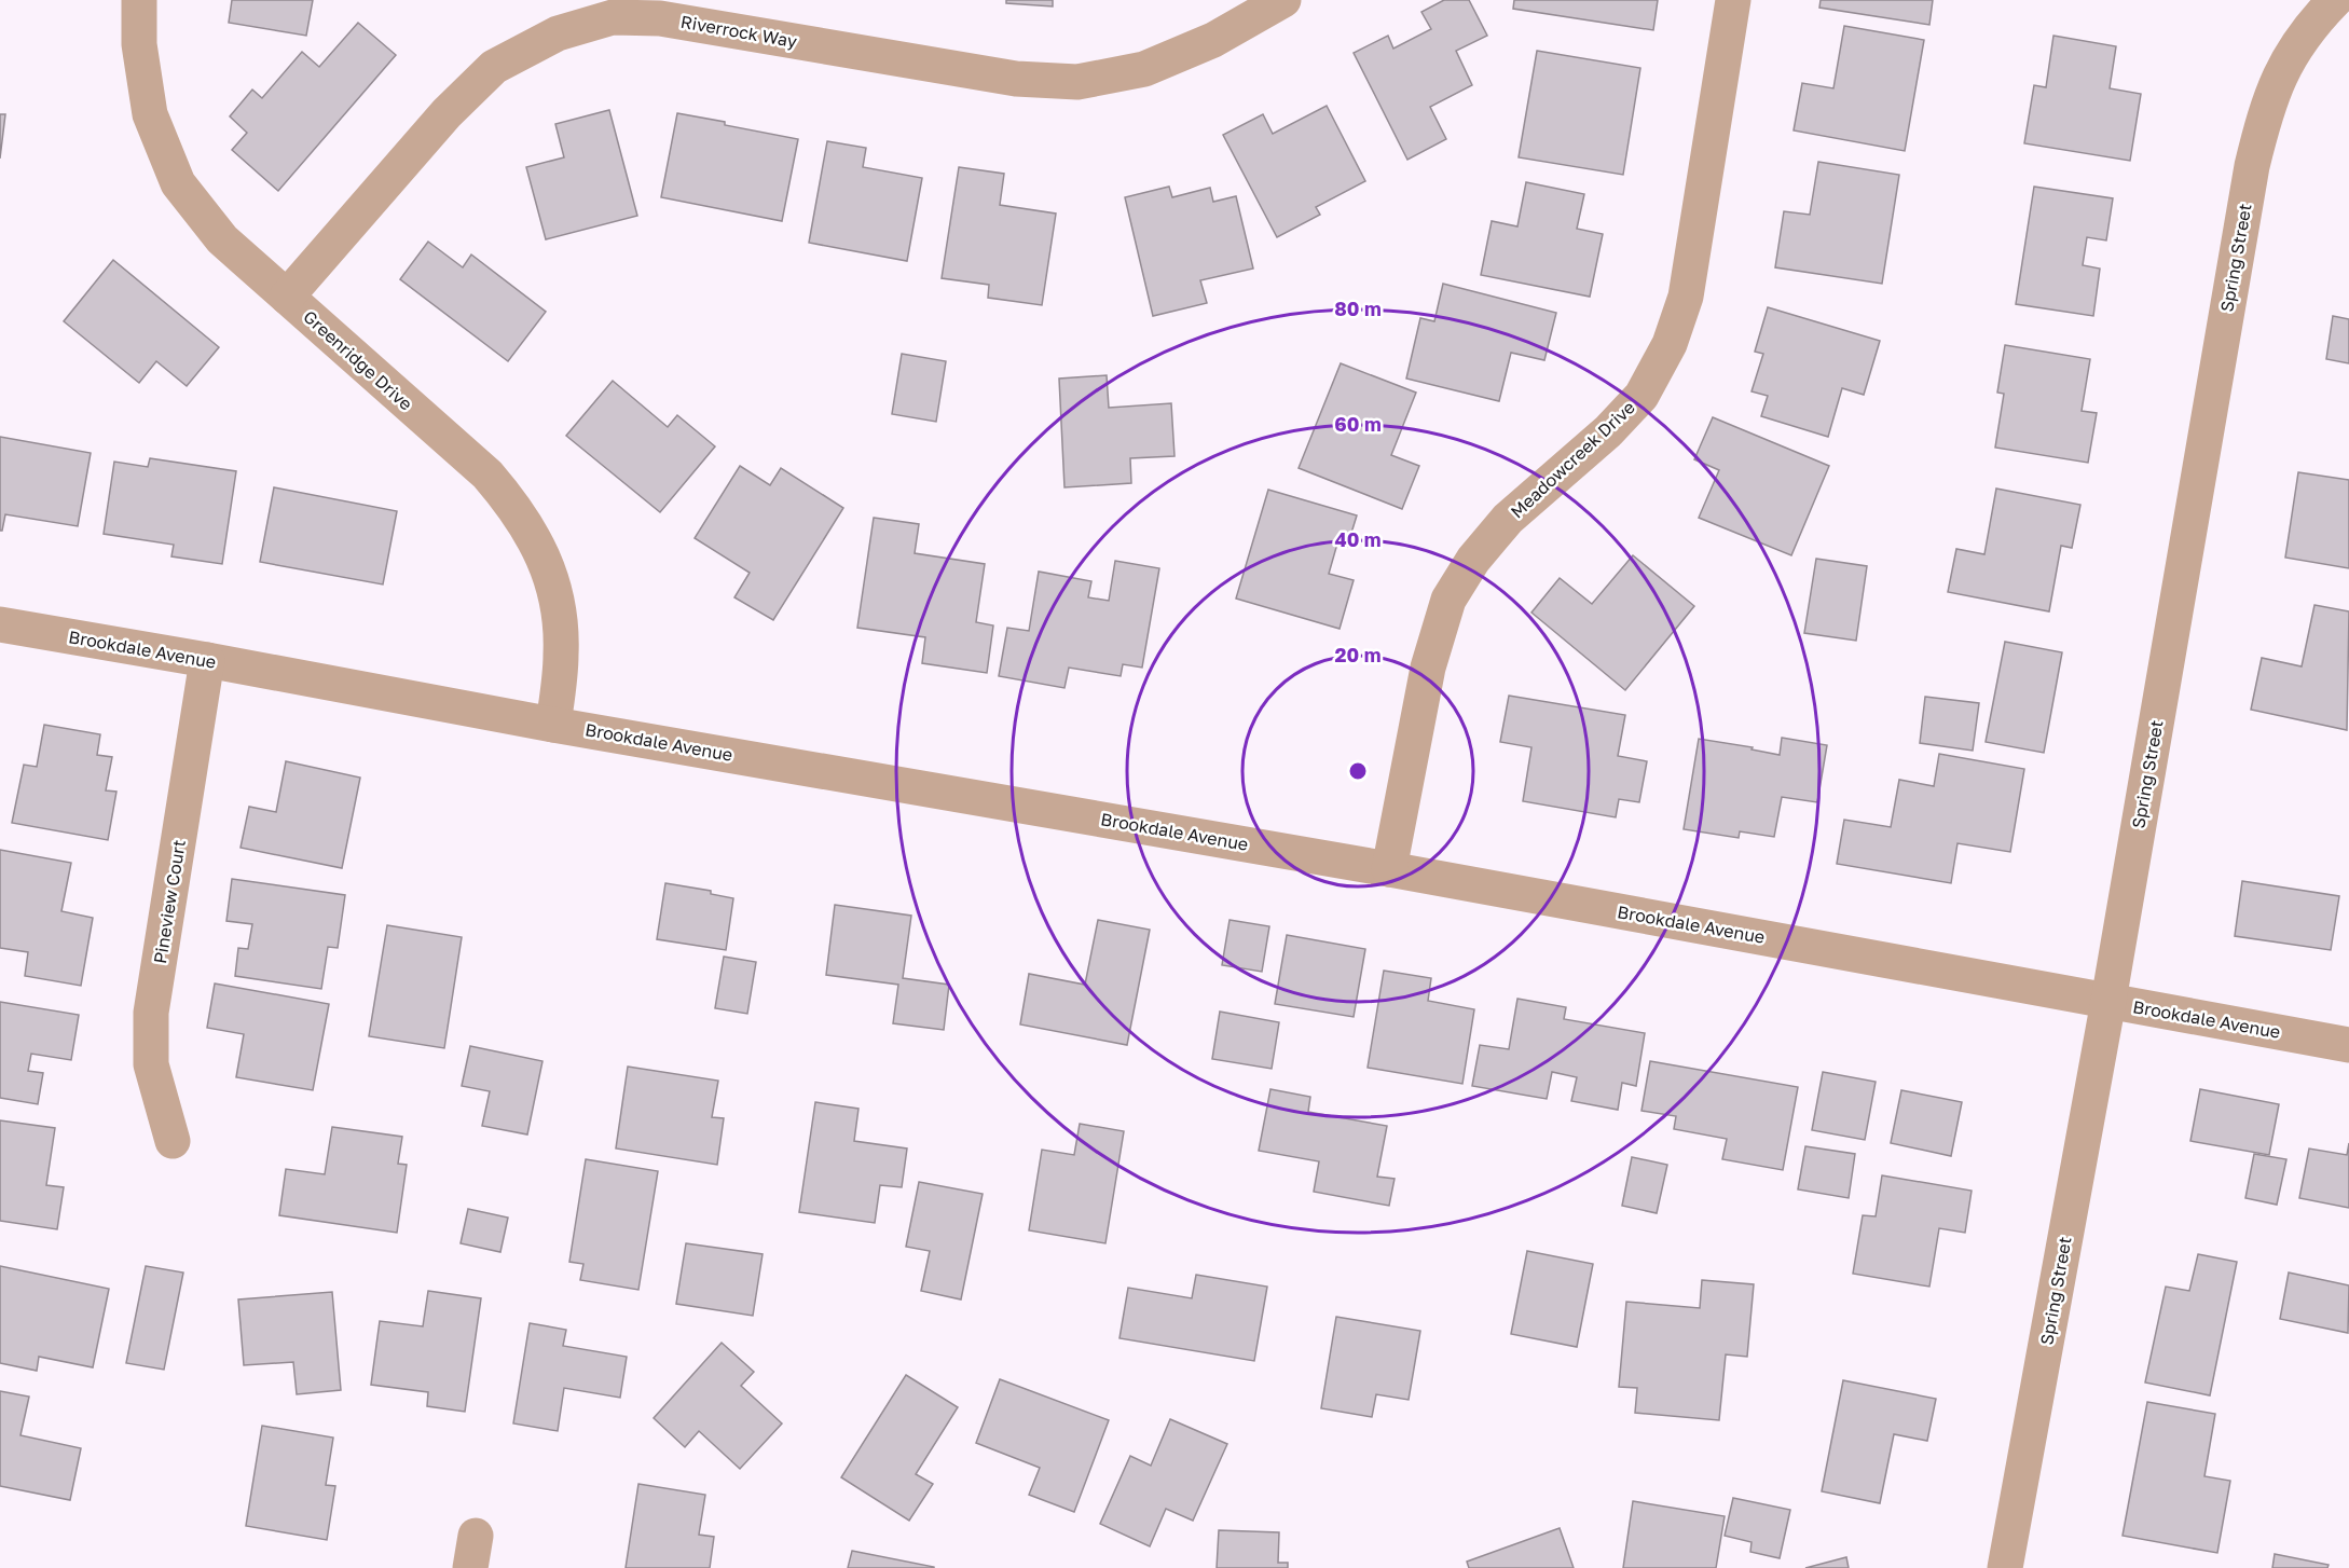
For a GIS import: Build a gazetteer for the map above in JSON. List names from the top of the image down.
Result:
{
  "streets": {
    "street": [
      "Riverrock Way",
      "Spring Street",
      "Greenridge Drive",
      "Meadowcreek Drive",
      "Brookdale Avenue",
      "Pineview Court"
    ]
  },
  "crossings": [
    ["Riverrock Way", "Greenridge Drive"],
    ["Spring Street", "Brookdale Avenue"],
    ["Greenridge Drive", "Brookdale Avenue"],
    ["Meadowcreek Drive", "Brookdale Avenue"],
    ["Brookdale Avenue", "Pineview Court"]
  ],
  "rings": [
    "80 m",
    "60 m",
    "40 m",
    "20 m"
  ]
}
